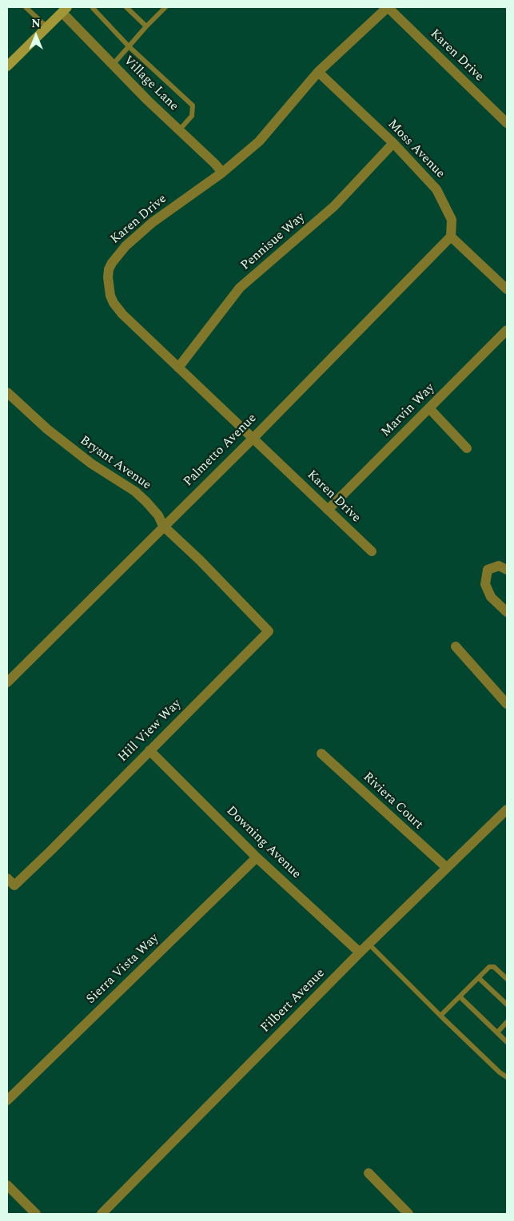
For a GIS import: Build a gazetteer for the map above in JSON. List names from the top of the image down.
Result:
{
  "streets": {
    "street": [
      "Karen Drive",
      "Village Lane",
      "Moss Avenue",
      "Pennisue Way",
      "Marvin Way",
      "Palmetto Avenue",
      "Bryant Avenue",
      "Hill View Way",
      "Riviera Court",
      "Downing Avenue",
      "Sierra Vista Way",
      "Filbert Avenue"
    ]
  },
  "crossings": [
    ["Karen Drive", "Village Lane"],
    ["Karen Drive", "Moss Avenue"],
    ["Karen Drive", "Pennisue Way"],
    ["Karen Drive", "Marvin Way"],
    ["Karen Drive", "Palmetto Avenue"],
    ["Moss Avenue", "Pennisue Way"],
    ["Moss Avenue", "Palmetto Avenue"],
    ["Palmetto Avenue", "Bryant Avenue"],
    ["Bryant Avenue", "Hill View Way"],
    ["Hill View Way", "Downing Avenue"],
    ["Riviera Court", "Filbert Avenue"],
    ["Downing Avenue", "Sierra Vista Way"],
    ["Downing Avenue", "Filbert Avenue"]
  ],
  "north": "top"
}
